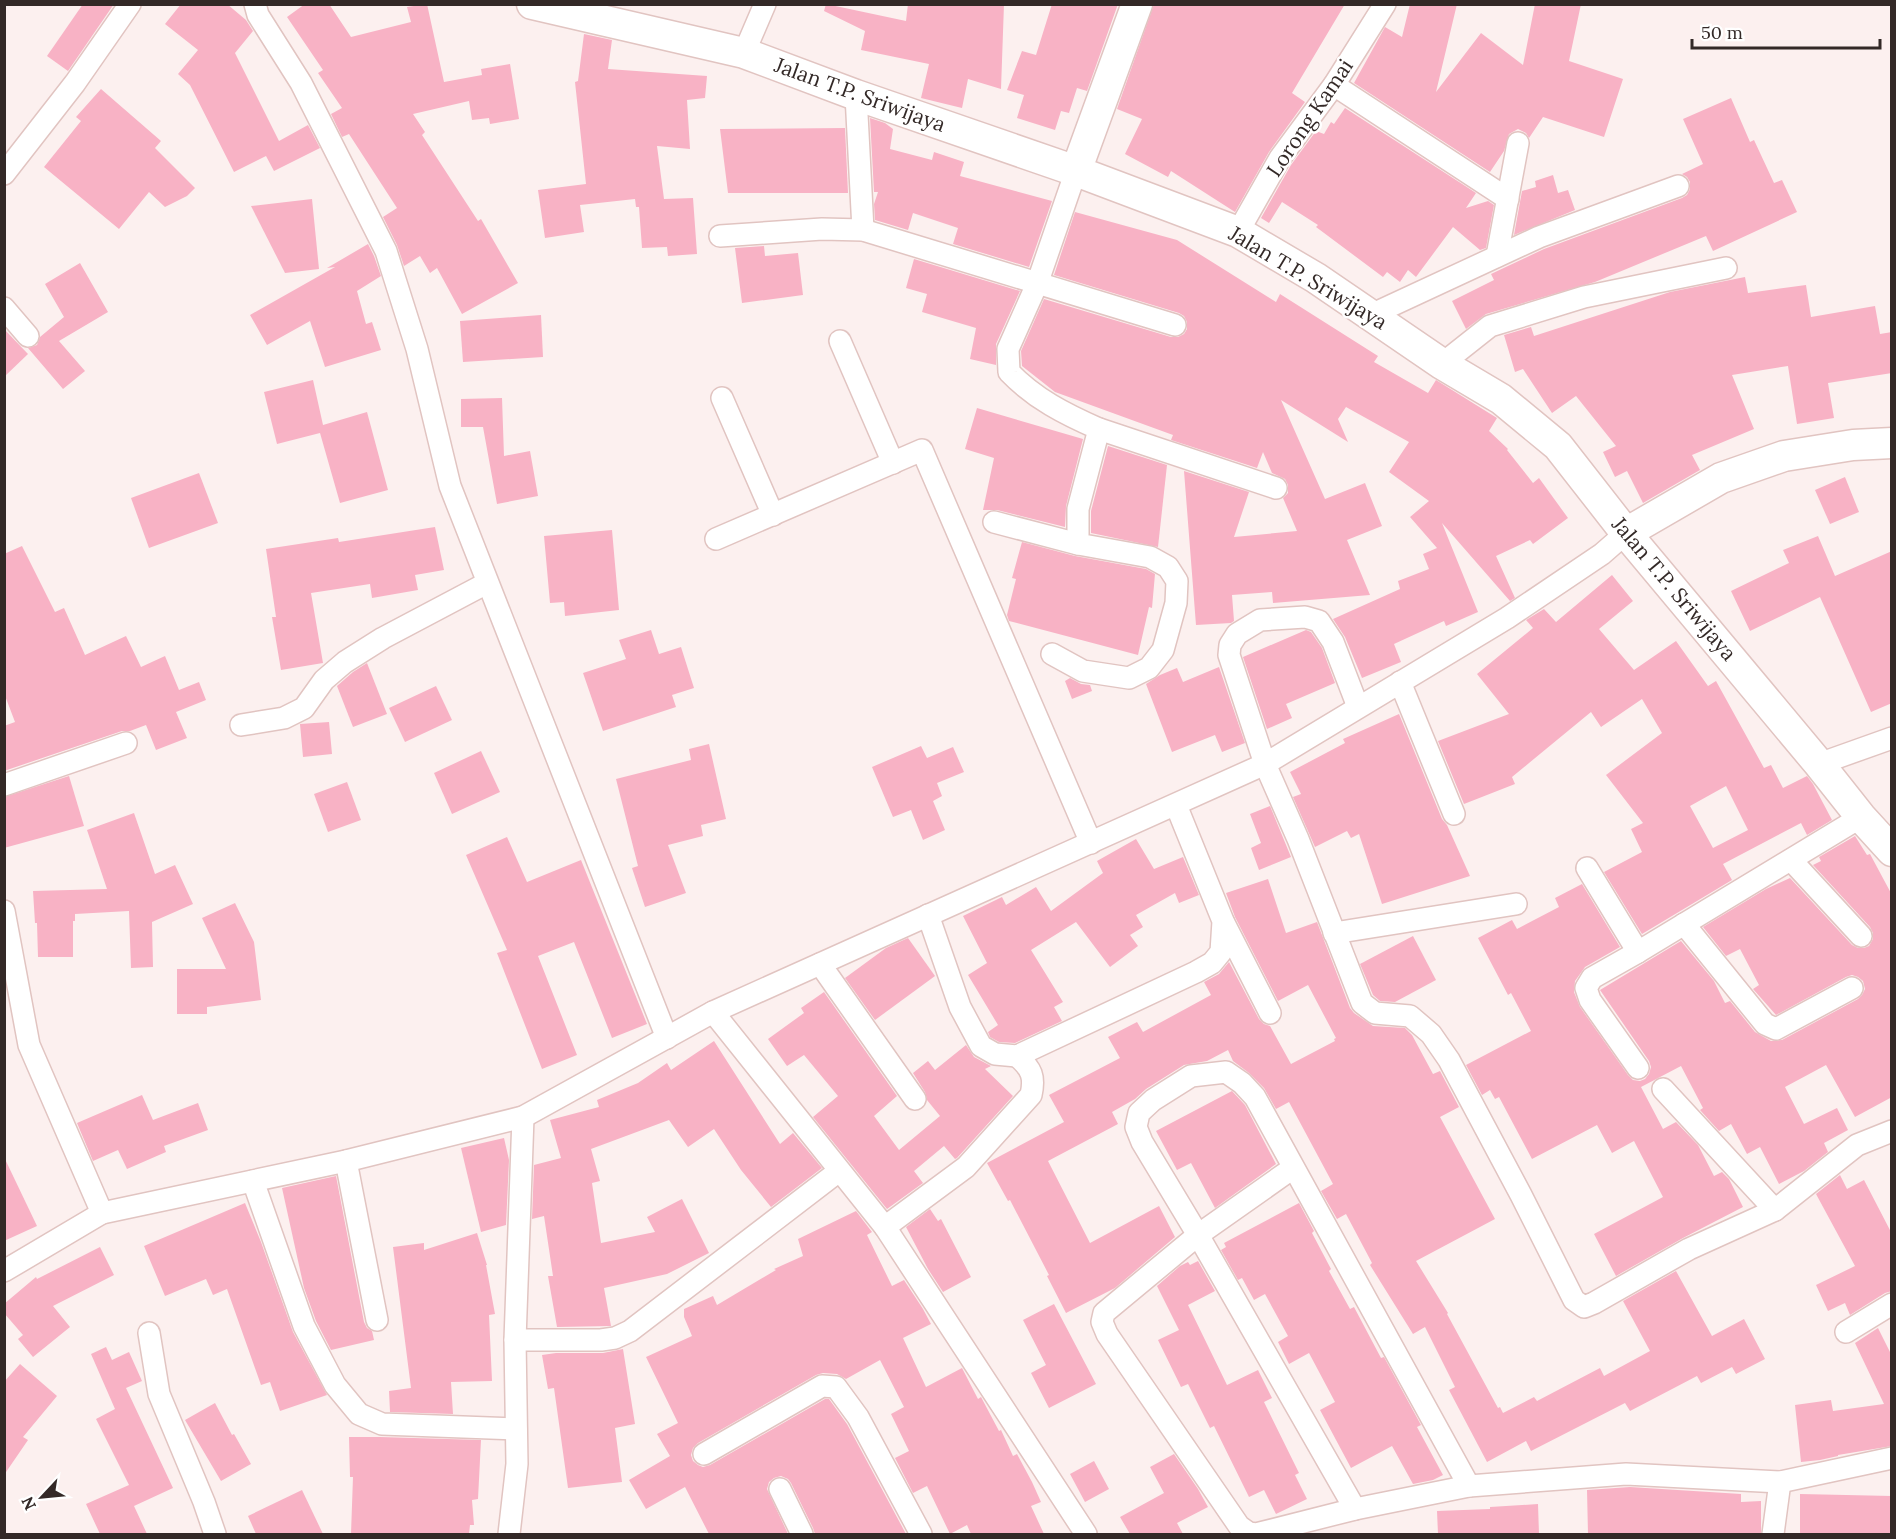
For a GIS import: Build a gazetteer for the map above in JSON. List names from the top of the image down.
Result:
{
  "streets": {
    "main road": ["Jalan T.P. Sriwijaya"],
    "street": ["Lorong Kamai"]
  },
  "crossings": [
    ["Jalan T.P. Sriwijaya", "Lorong Kamai"]
  ],
  "scale_bar": "50 m",
  "north": "bottom left"
}
